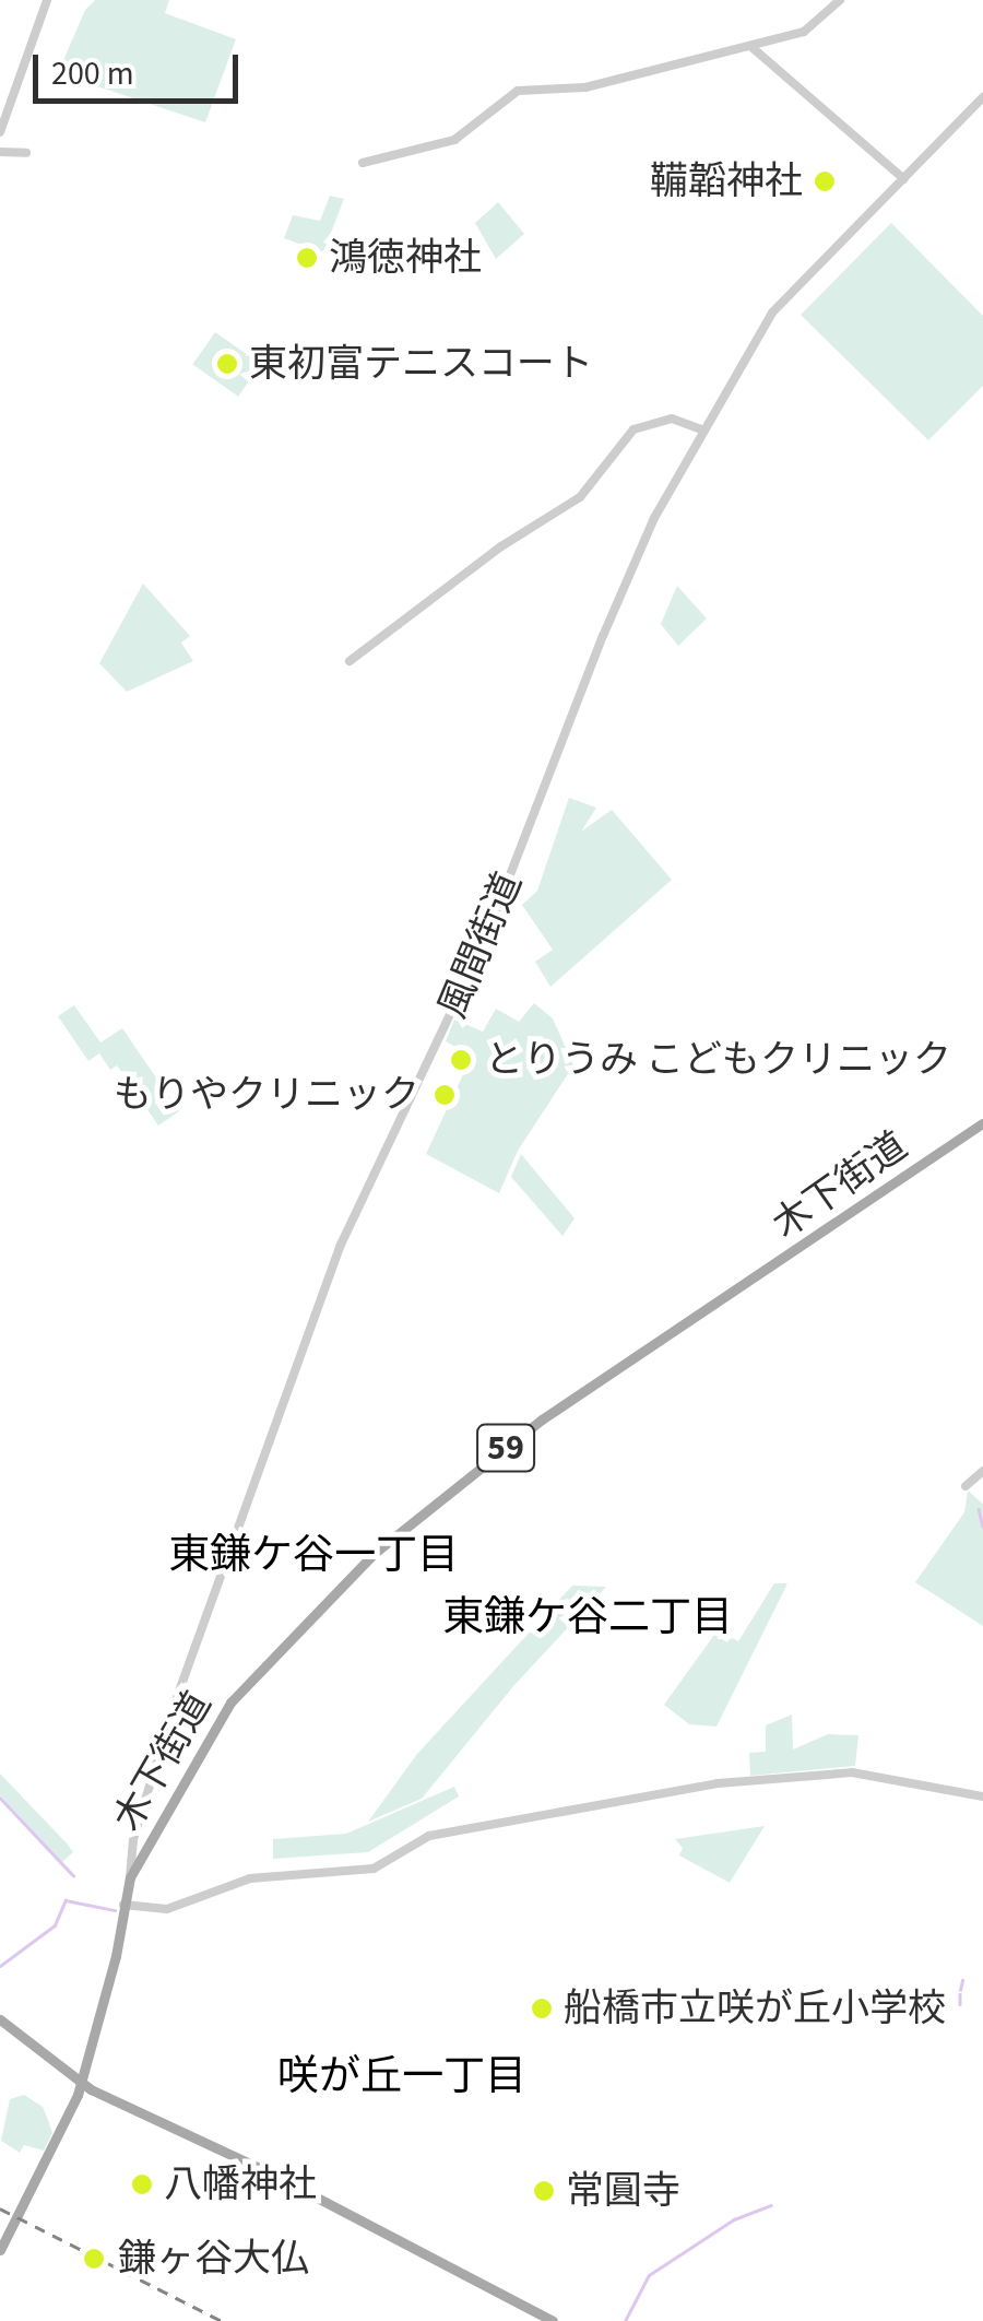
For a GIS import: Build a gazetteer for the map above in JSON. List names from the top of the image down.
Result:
{
  "streets": {
    "main road": ["木下街道", "59"],
    "street": ["風間街道"]
  },
  "crossings": [
    ["風間街道", "木下街道"]
  ],
  "districts": ["東鎌ケ谷一丁目", "東鎌ケ谷二丁目", "咲が丘一丁目"],
  "places": [
    "鞴韜神社",
    "鴻徳神社",
    "東初富テニスコート",
    "とりうみ こどもクリニック",
    "もりやクリニック",
    "船橋市立咲が丘小学校",
    "八幡神社",
    "常圓寺",
    "鎌ヶ谷大仏"
  ],
  "scale_bar": "200 m"
}
